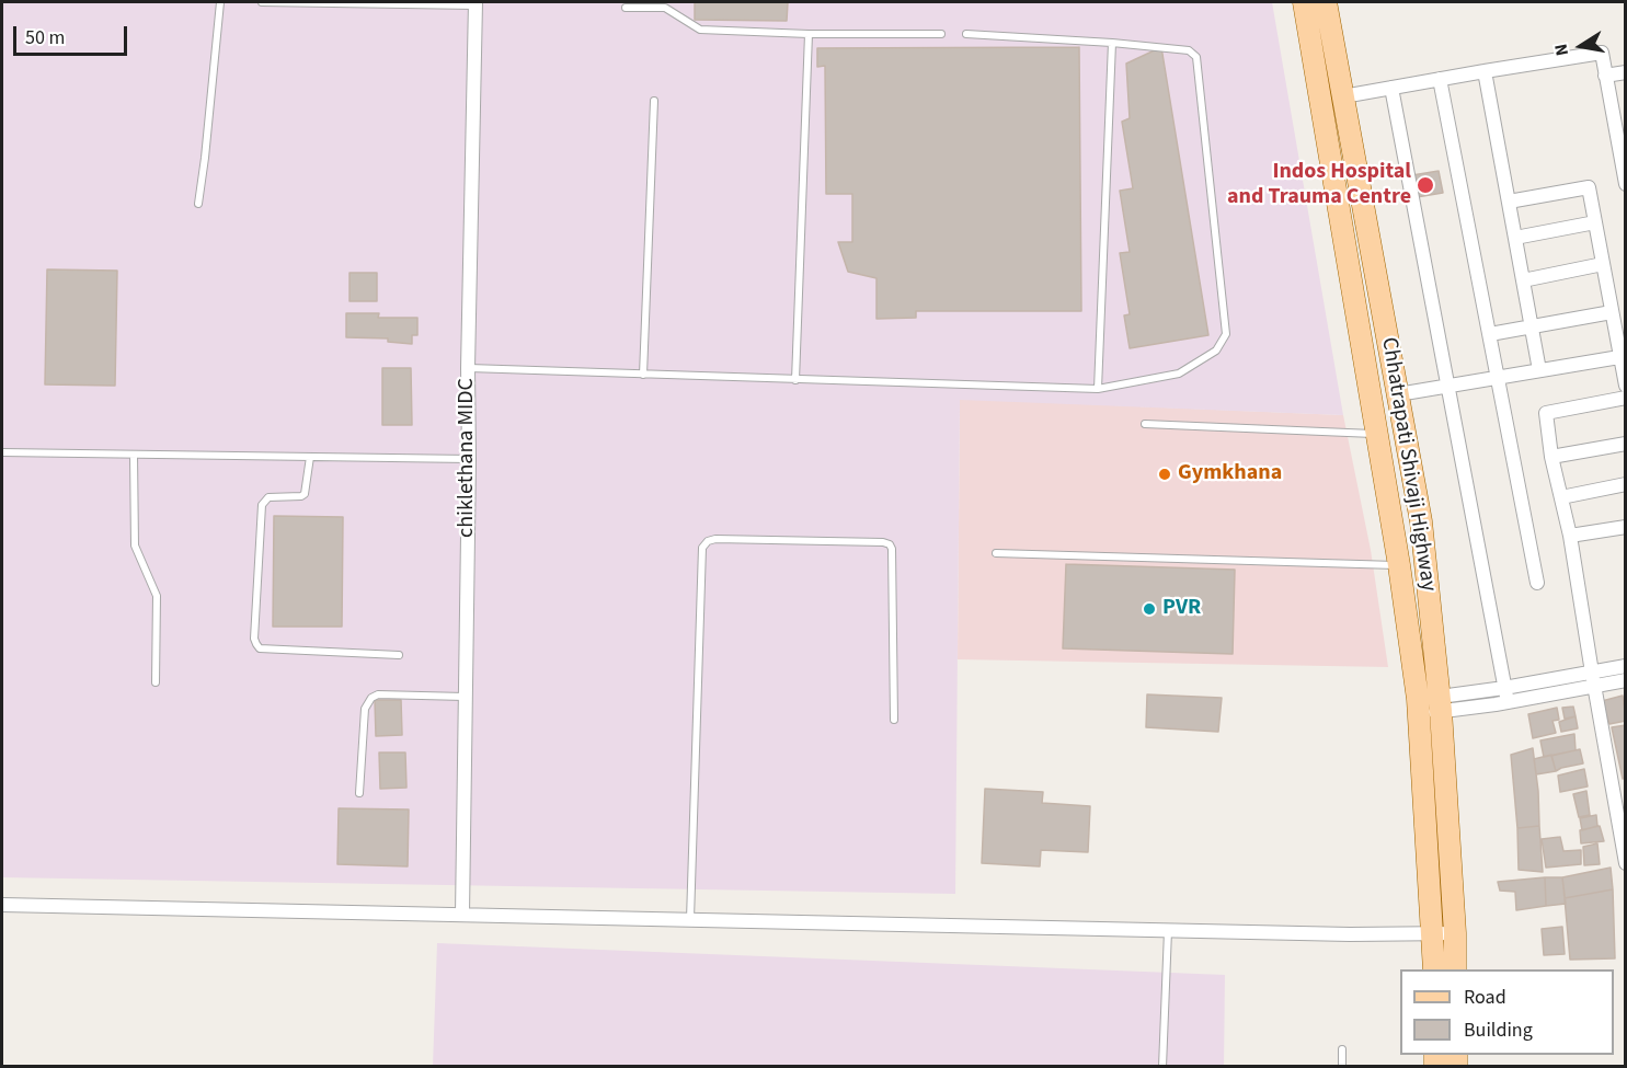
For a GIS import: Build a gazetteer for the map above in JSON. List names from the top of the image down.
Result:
{
  "streets": {
    "main road": ["Chhatrapati Shivaji Highway"],
    "street": ["chiklethana MIDC"]
  },
  "places": ["Indos Hospital and Trauma Centre", "Gymkhana", "PVR"],
  "legend": ["Road", "Building"],
  "scale_bar": "50 m",
  "north": "left"
}
